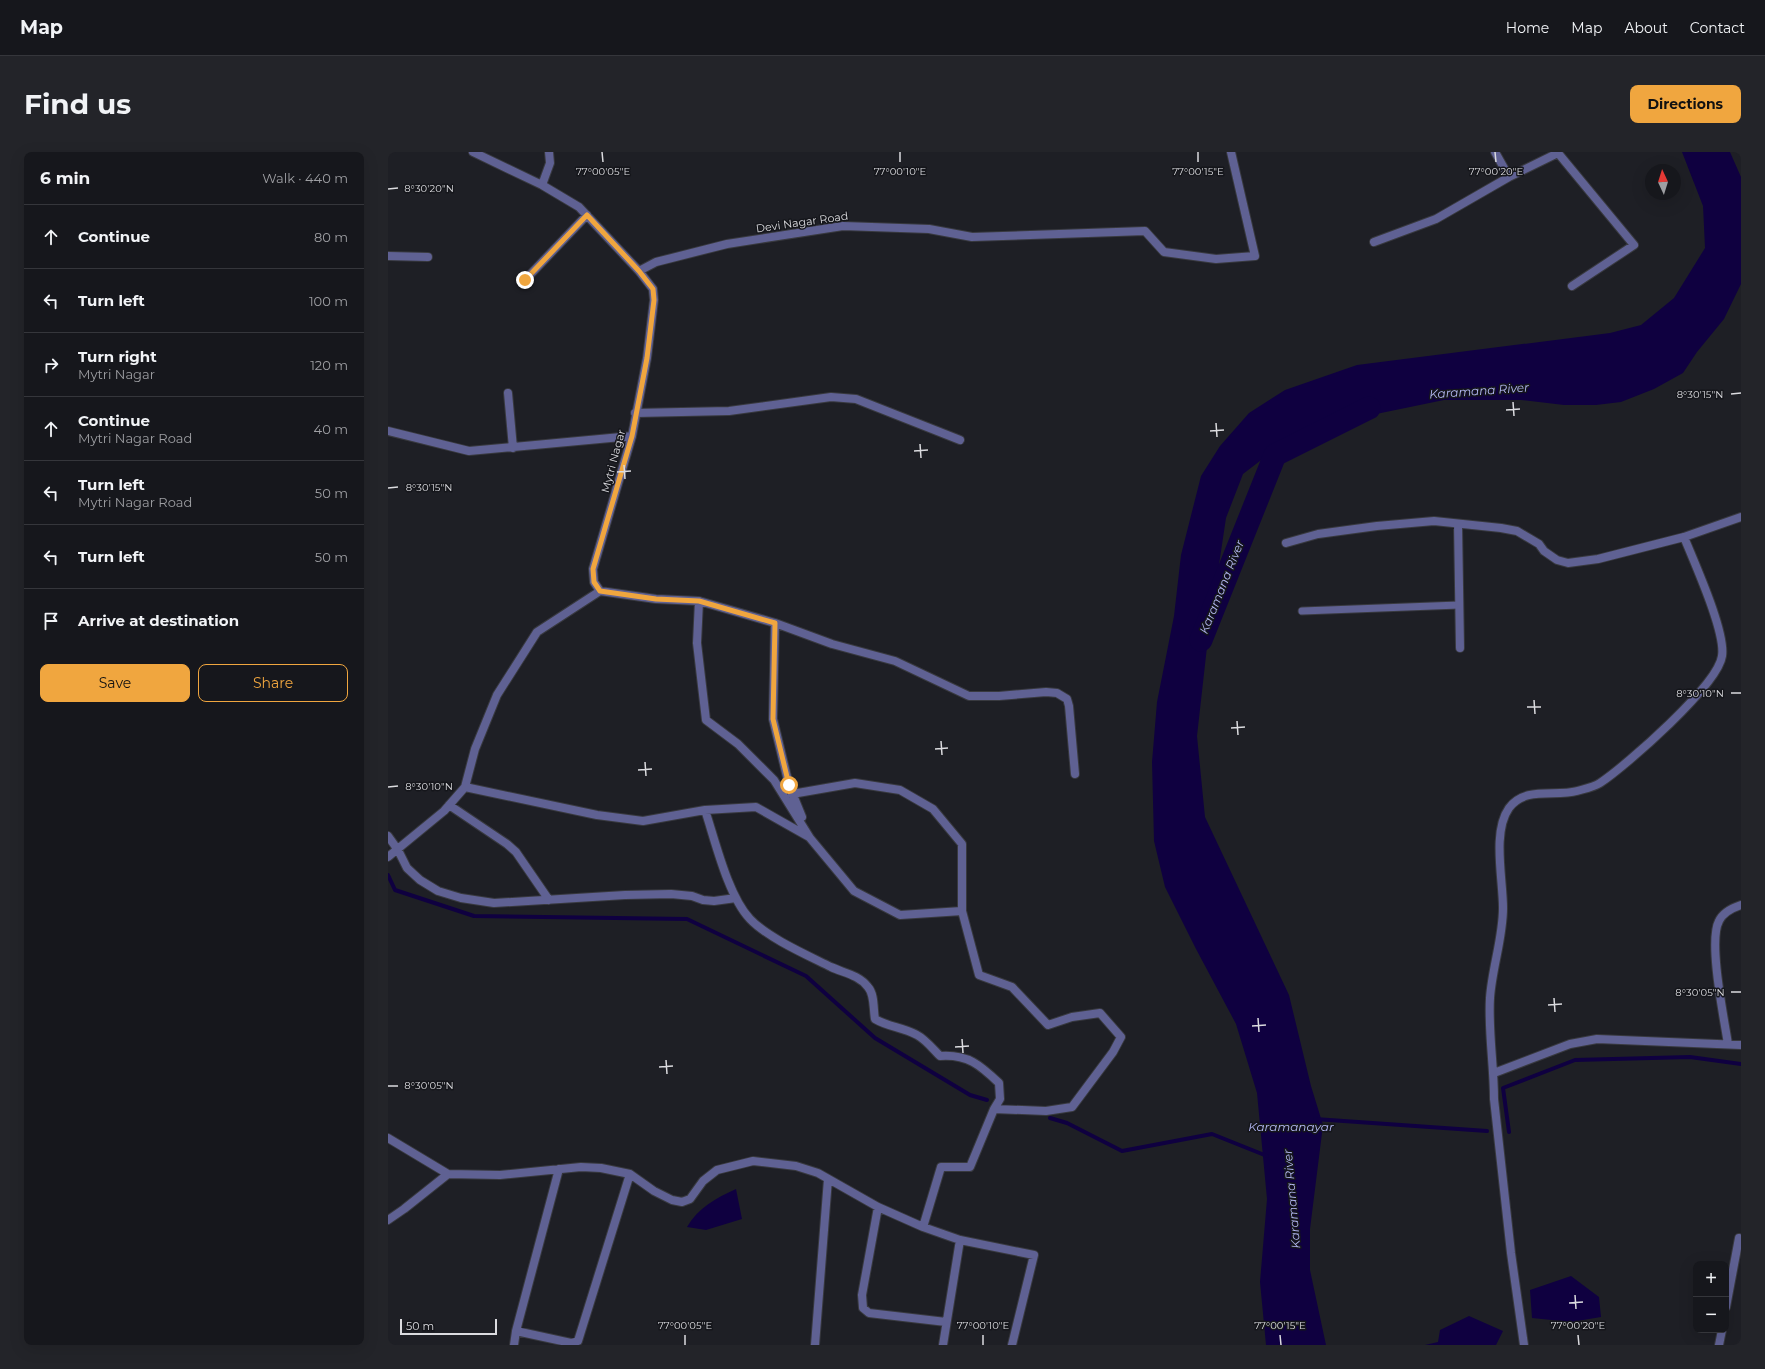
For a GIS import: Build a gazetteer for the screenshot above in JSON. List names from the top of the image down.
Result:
{
  "streets": {
    "street": ["Devi Nagar Road", "Mytri Nagar"]
  },
  "crossings": [
    ["Devi Nagar Road", "Mytri Nagar"]
  ],
  "water": ["Karamana River", "Karamanayar"],
  "scale_bar": "50 m",
  "north": "top",
  "page": {
    "header": "Map",
    "nav": [
      "Home",
      "Map",
      "About",
      "Contact"
    ],
    "buttons": [
      "Directions",
      ["Save", "Share"]
    ],
    "title": "Find us",
    "heading": ["6 min", "Walk · 440 m"],
    "list": [
      ["Continue", "80 m"],
      ["Turn left", "100 m"],
      ["Turn right", "Mytri Nagar", "120 m"],
      ["Continue", "Mytri Nagar Road", "40 m"],
      ["Turn left", "Mytri Nagar Road", "50 m"],
      ["Turn left", "50 m"],
      "Arrive at destination"
    ],
    "map_buttons": ["+", "−"],
    "scale": "50 m"
  },
  "coordinates": [
    "77°00'05\"E",
    "77°00'10\"E",
    "77°00'15\"E",
    "77°00'20\"E",
    "8°30'20\"N",
    "8°30'15\"N",
    "8°30'10\"N",
    "8°30'05\"N"
  ]
}
